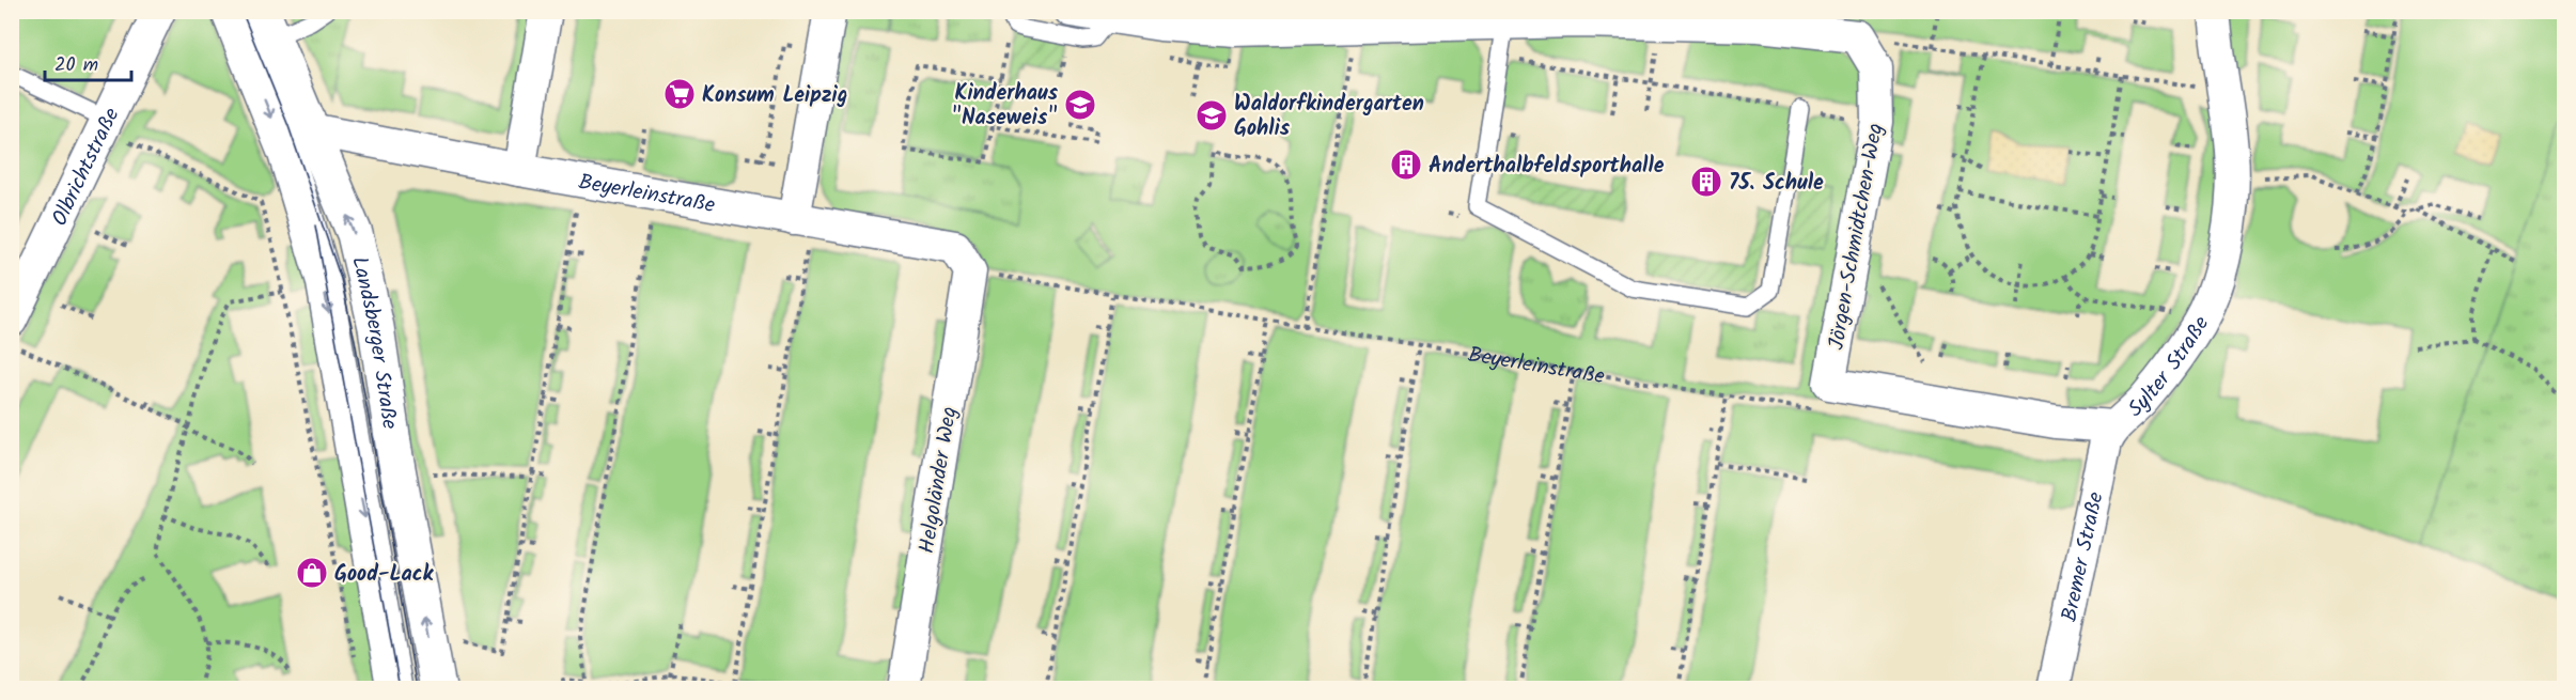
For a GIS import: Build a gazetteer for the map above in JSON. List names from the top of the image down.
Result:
{
  "streets": {
    "street": [
      "Olbrichtstraße",
      "Beyerleinstraße",
      "Jörgen-Schmidtchen-Weg",
      "Landsberger Straße",
      "Sylter Straße",
      "Helgoländer Weg",
      "Bremer Straße"
    ]
  },
  "crossings": [
    ["Beyerleinstraße", "Jörgen-Schmidtchen-Weg"],
    ["Beyerleinstraße", "Landsberger Straße"],
    ["Beyerleinstraße", "Sylter Straße"],
    ["Beyerleinstraße", "Helgoländer Weg"],
    ["Jörgen-Schmidtchen-Weg", "Sylter Straße"],
    ["Sylter Straße", "Bremer Straße"]
  ],
  "places": {
    "supermarket": ["Konsum Leipzig"],
    "school or university": ["Kinderhaus \"Naseweis\"", "Waldorfkindergarten Gohlis"],
    "building": ["Anderthalbfeldsporthalle", "75. Schule"],
    "shop": ["Good-Lack"]
  },
  "scale_bar": "20 m"
}
